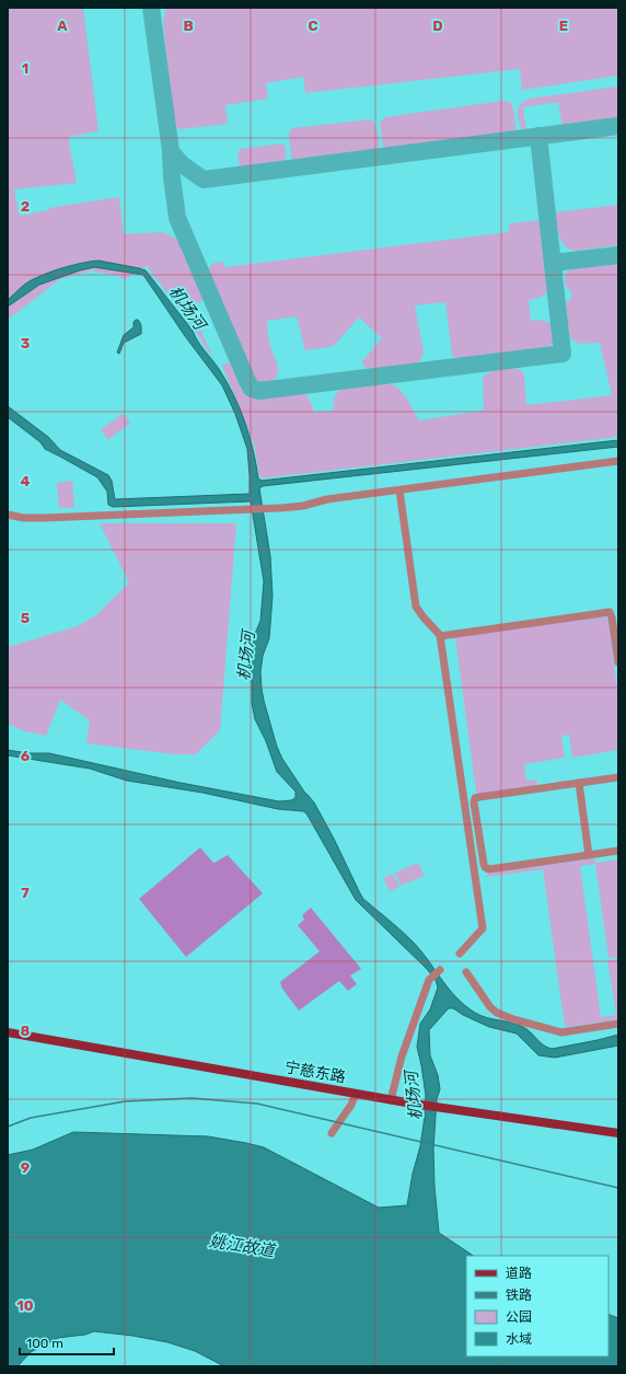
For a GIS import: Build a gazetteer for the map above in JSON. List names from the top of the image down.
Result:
{
  "streets": {
    "main road": ["宁慈东路"]
  },
  "water": ["机场河", "姚江故道"],
  "legend": [
    "道路",
    "铁路",
    "公园",
    "水域"
  ],
  "scale_bar": "100 m",
  "grid": {
    "columns": [
      "A",
      "B",
      "C",
      "D",
      "E"
    ],
    "rows": [
      "1",
      "2",
      "3",
      "4",
      "5",
      "6",
      "7",
      "8",
      "9",
      "10"
    ]
  }
}
